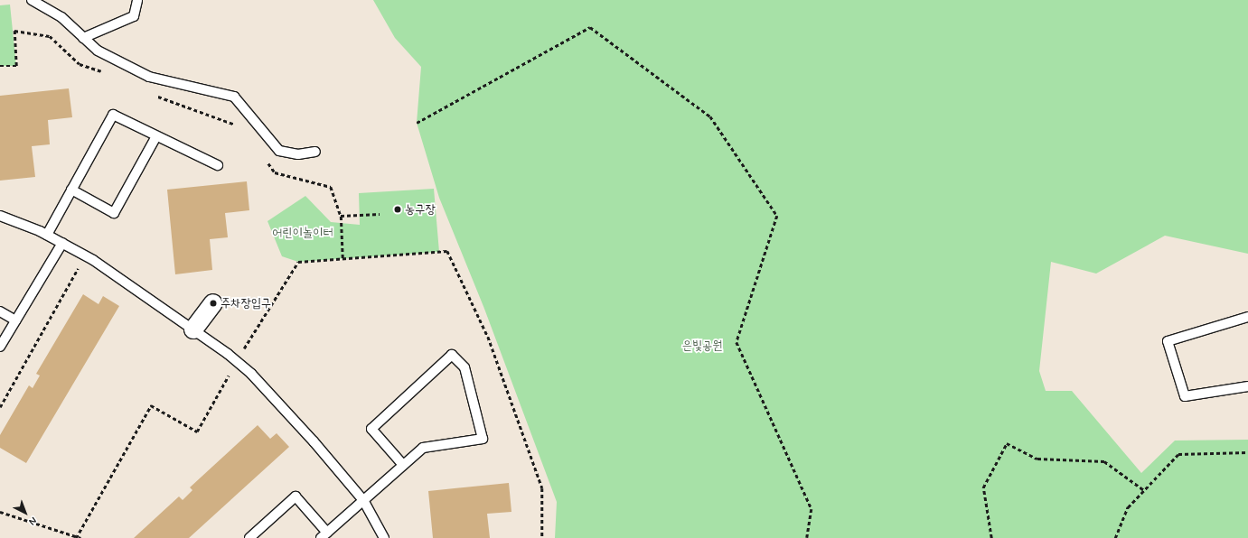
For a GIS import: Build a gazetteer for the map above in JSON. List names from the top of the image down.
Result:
{
  "parks": ["어린이놀이터", "은빛공원"],
  "places": ["농구장", "주차장입구"],
  "north": "bottom right"
}
